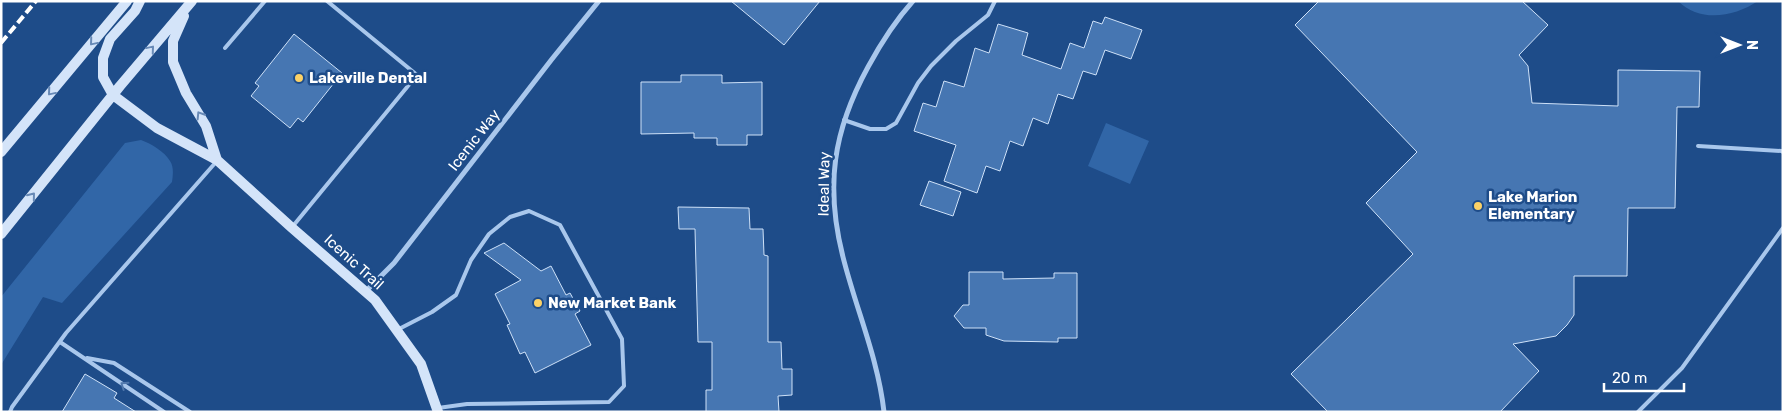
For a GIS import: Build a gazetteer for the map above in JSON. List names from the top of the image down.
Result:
{
  "streets": {
    "street": ["Icenic Way", "Ideal Way", "Icenic Trail"]
  },
  "crossings": [
    ["Icenic Way", "Icenic Trail"]
  ],
  "places": ["Lakeville Dental", "Lake Marion Elementary", "New Market Bank"],
  "scale_bar": "20 m",
  "north": "right"
}
